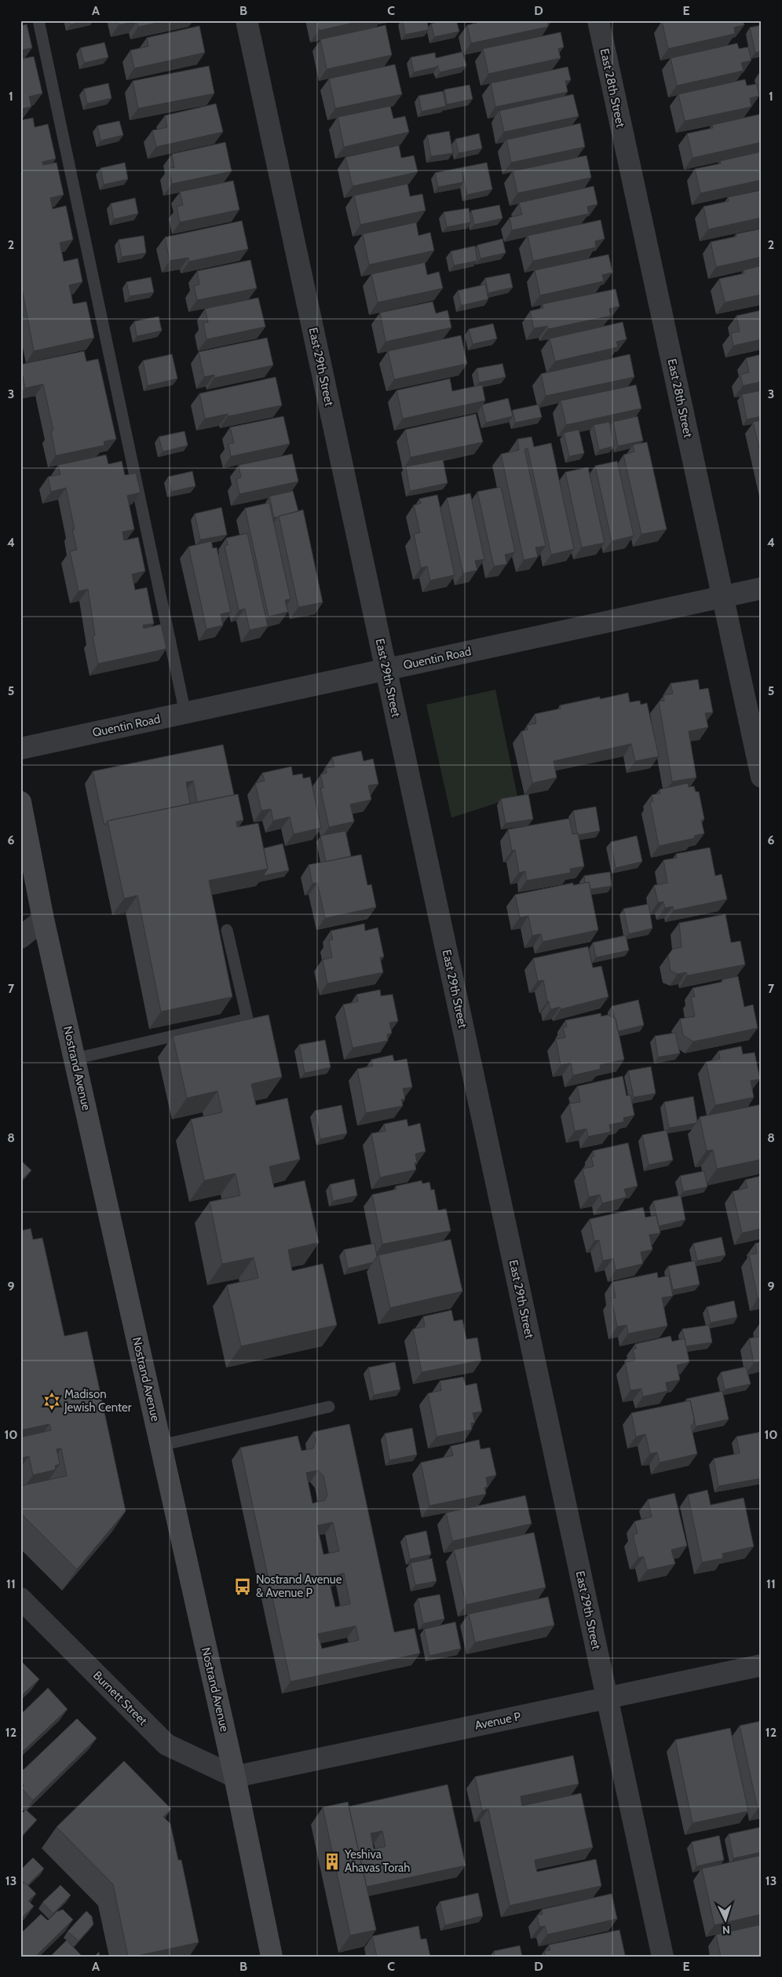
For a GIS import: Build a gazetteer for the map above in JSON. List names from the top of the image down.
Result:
{
  "streets": {
    "main road": ["Nostrand Avenue"],
    "street": [
      "East 28th Street",
      "East 29th Street",
      "Quentin Road",
      "Burnett Street",
      "Avenue P"
    ]
  },
  "crossings": [
    ["East 28th Street", "Quentin Road"],
    ["East 29th Street", "Quentin Road"],
    ["East 29th Street", "Avenue P"],
    ["Nostrand Avenue", "Burnett Street"],
    ["Nostrand Avenue", "Avenue P"],
    ["Burnett Street", "Avenue P"]
  ],
  "places": {
    "synagogue": ["Madison Jewish Center"],
    "bus stop": ["Nostrand Avenue & Avenue P"],
    "building": ["Yeshiva Ahavas Torah"]
  },
  "north": "bottom",
  "grid": {
    "columns": [
      "A",
      "B",
      "C",
      "D",
      "E"
    ],
    "rows": [
      "1",
      "2",
      "3",
      "4",
      "5",
      "6",
      "7",
      "8",
      "9",
      "10",
      "11",
      "12",
      "13"
    ]
  }
}
